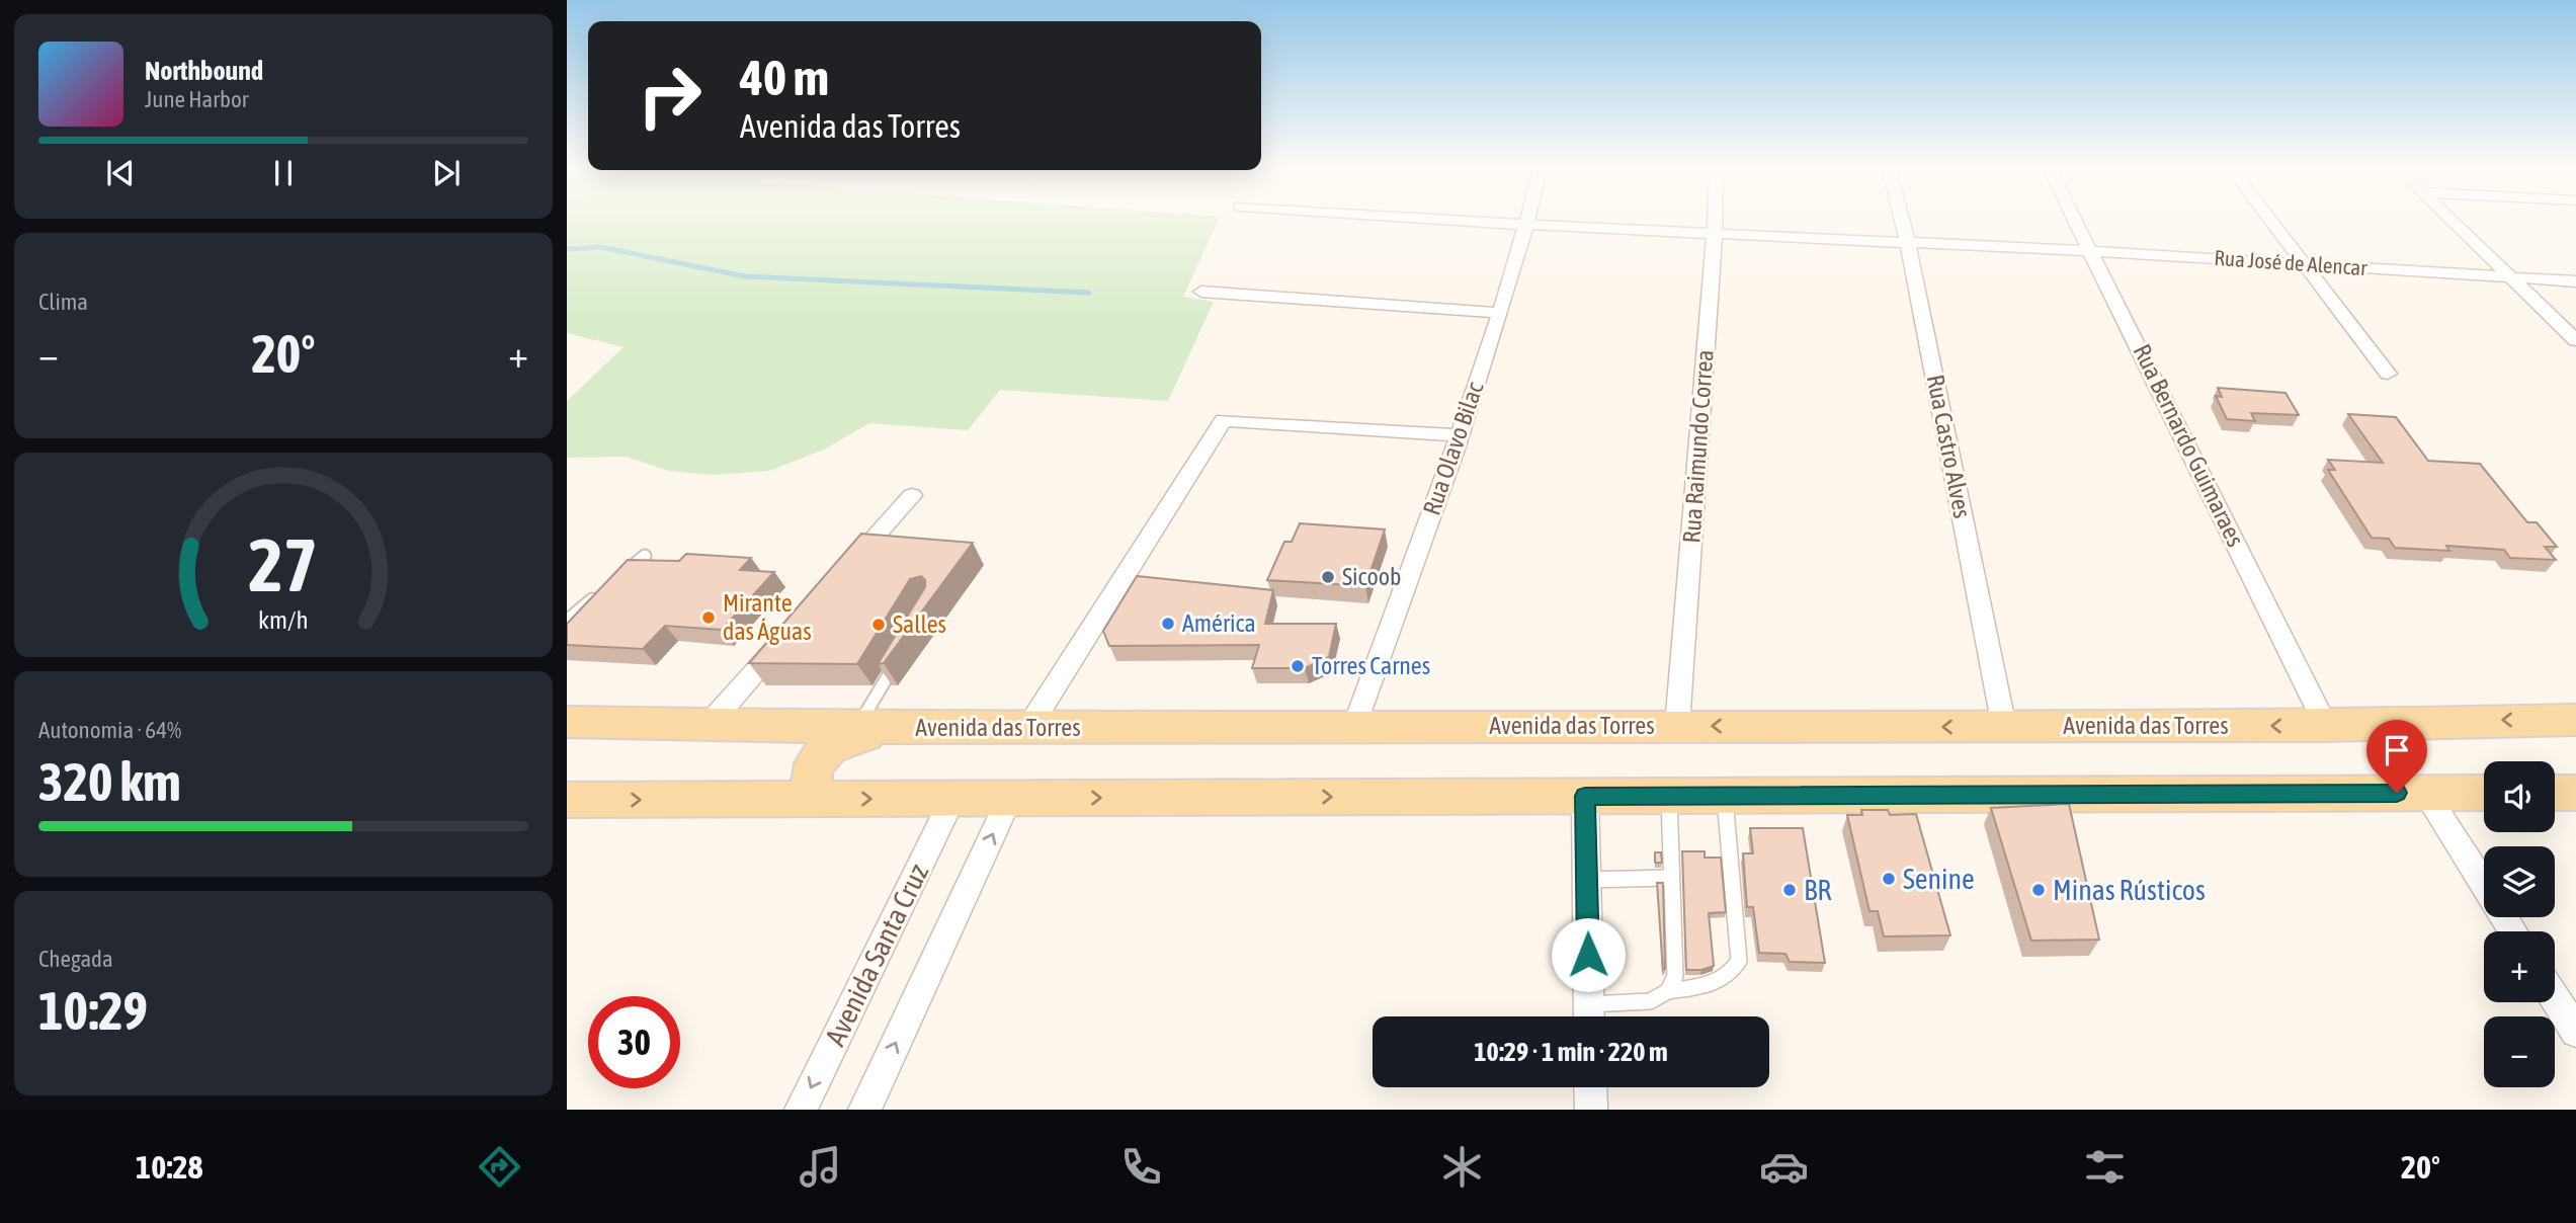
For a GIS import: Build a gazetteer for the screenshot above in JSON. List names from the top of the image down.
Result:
{
  "streets": {
    "main road": ["Avenida das Torres"],
    "street": [
      "Rua José de Alencar",
      "Rua Bernardo Guimaraes",
      "Rua Raimundo Correa",
      "Rua Castro Alves",
      "Rua Olavo Bilac",
      "Avenida Santa Cruz"
    ]
  },
  "crossings": [
    ["Rua José de Alencar", "Rua Bernardo Guimaraes"],
    ["Rua José de Alencar", "Rua Raimundo Correa"],
    ["Rua José de Alencar", "Rua Castro Alves"],
    ["Rua José de Alencar", "Rua Olavo Bilac"],
    ["Rua Bernardo Guimaraes", "Avenida das Torres"],
    ["Rua Raimundo Correa", "Avenida das Torres"],
    ["Rua Castro Alves", "Avenida das Torres"],
    ["Rua Olavo Bilac", "Avenida das Torres"]
  ],
  "places": [
    "Sicoob",
    "Mirante das Águas",
    "América",
    "Salles",
    "Torres Carnes",
    "Senine",
    "BR",
    "Minas Rústicos"
  ],
  "page": {
    "turn": ["40 m", "Avenida das Torres"],
    "song": ["Northbound", "June Harbor"],
    "tile": [
      "Clima",
      ["Autonomia · 64%", "320 km"],
      ["Chegada", "10:29"]
    ],
    "heat": ["−", "20°", "+"],
    "map_buttons": ["+", "−"],
    "limit": "30",
    "trip": "10:29 · 1 min · 220 m",
    "tabs": ["10:28", "20°"],
    "gauge": ["27", "km/h"]
  }
}
